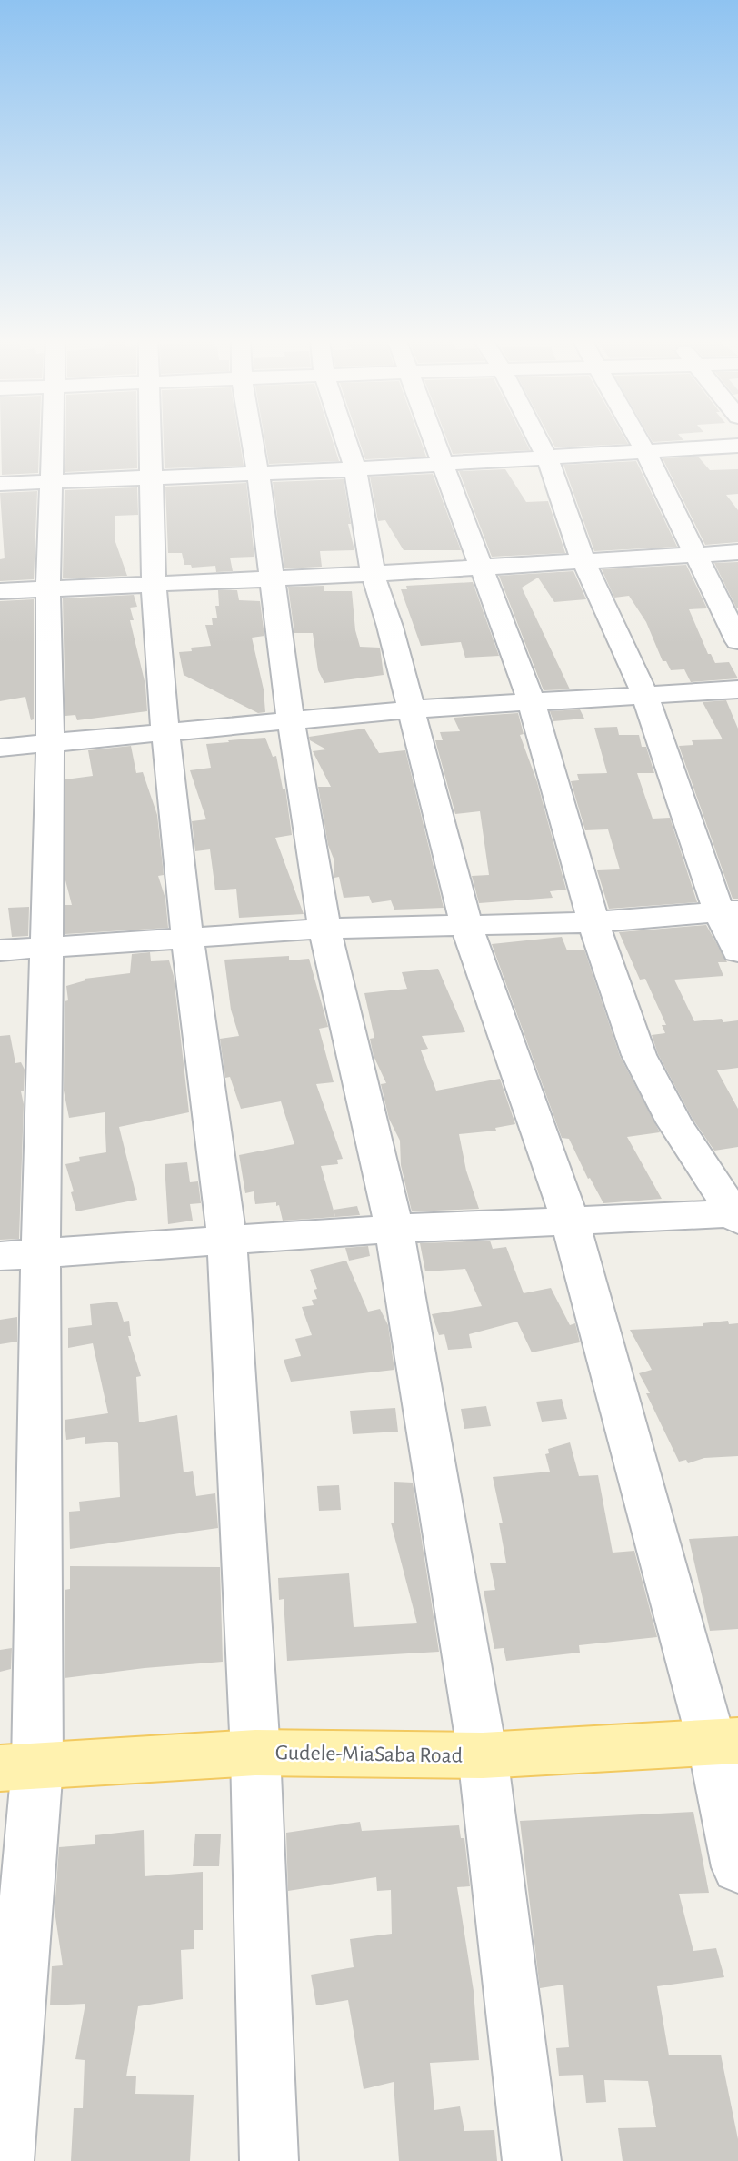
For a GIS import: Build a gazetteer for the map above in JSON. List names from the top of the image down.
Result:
{
  "streets": {
    "main road": ["Gudele-MiaSaba Road"]
  }
}
